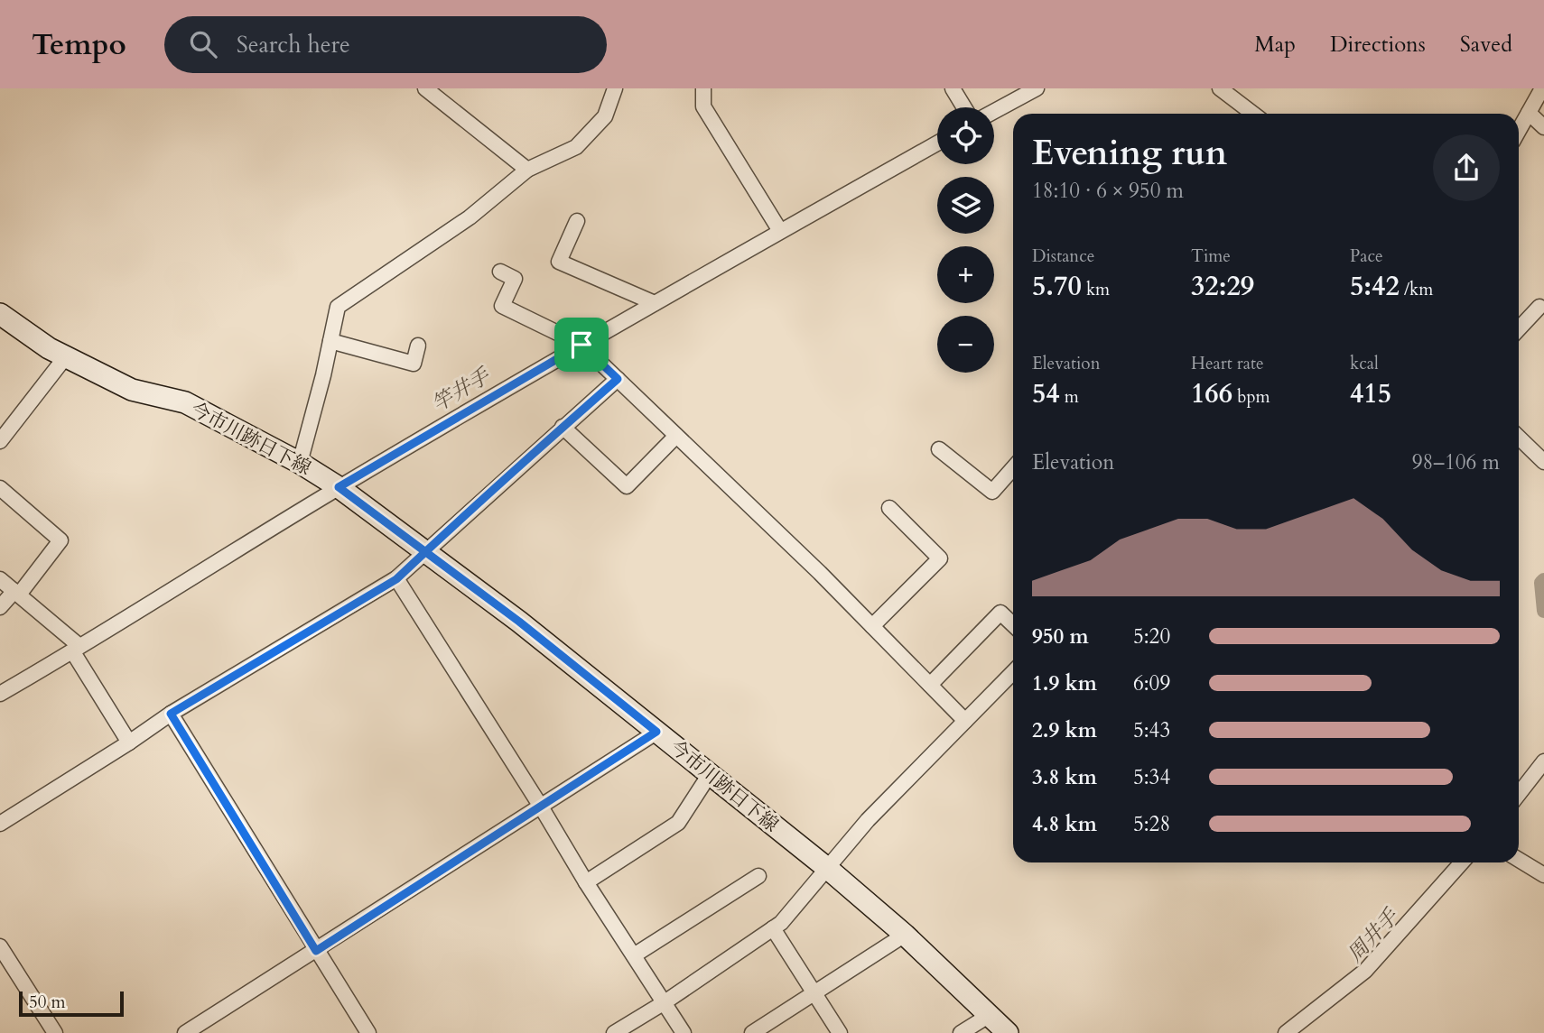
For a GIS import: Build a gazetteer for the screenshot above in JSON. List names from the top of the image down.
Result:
{
  "streets": {
    "street": ["今市川跡日下線"]
  },
  "water": ["竿井手", "周井手"],
  "scale_bar": "50 m",
  "page": {
    "header": "Tempo",
    "search": "Search here",
    "nav": ["Map", "Directions", "Saved"],
    "map_buttons": ["+", "−"],
    "heading": ["Evening run", "18:10 · 6 × 950 m"],
    "stats": [
      ["Distance", "5.70 km"],
      ["Time", "32:29"],
      ["Pace", "5:42 /km"],
      ["Elevation", "54 m"],
      ["Heart rate", "166 bpm"],
      ["kcal", "415"]
    ],
    "chart": ["Elevation", "98–106 m"],
    "list": [
      {
        "name": "950 m",
        "note": "5:20"
      },
      {
        "name": "1.9 km",
        "note": "6:09"
      },
      {
        "name": "2.9 km",
        "note": "5:43"
      },
      {
        "name": "3.8 km",
        "note": "5:34"
      },
      {
        "name": "4.8 km",
        "note": "5:28"
      }
    ],
    "scale": "50 m"
  }
}
